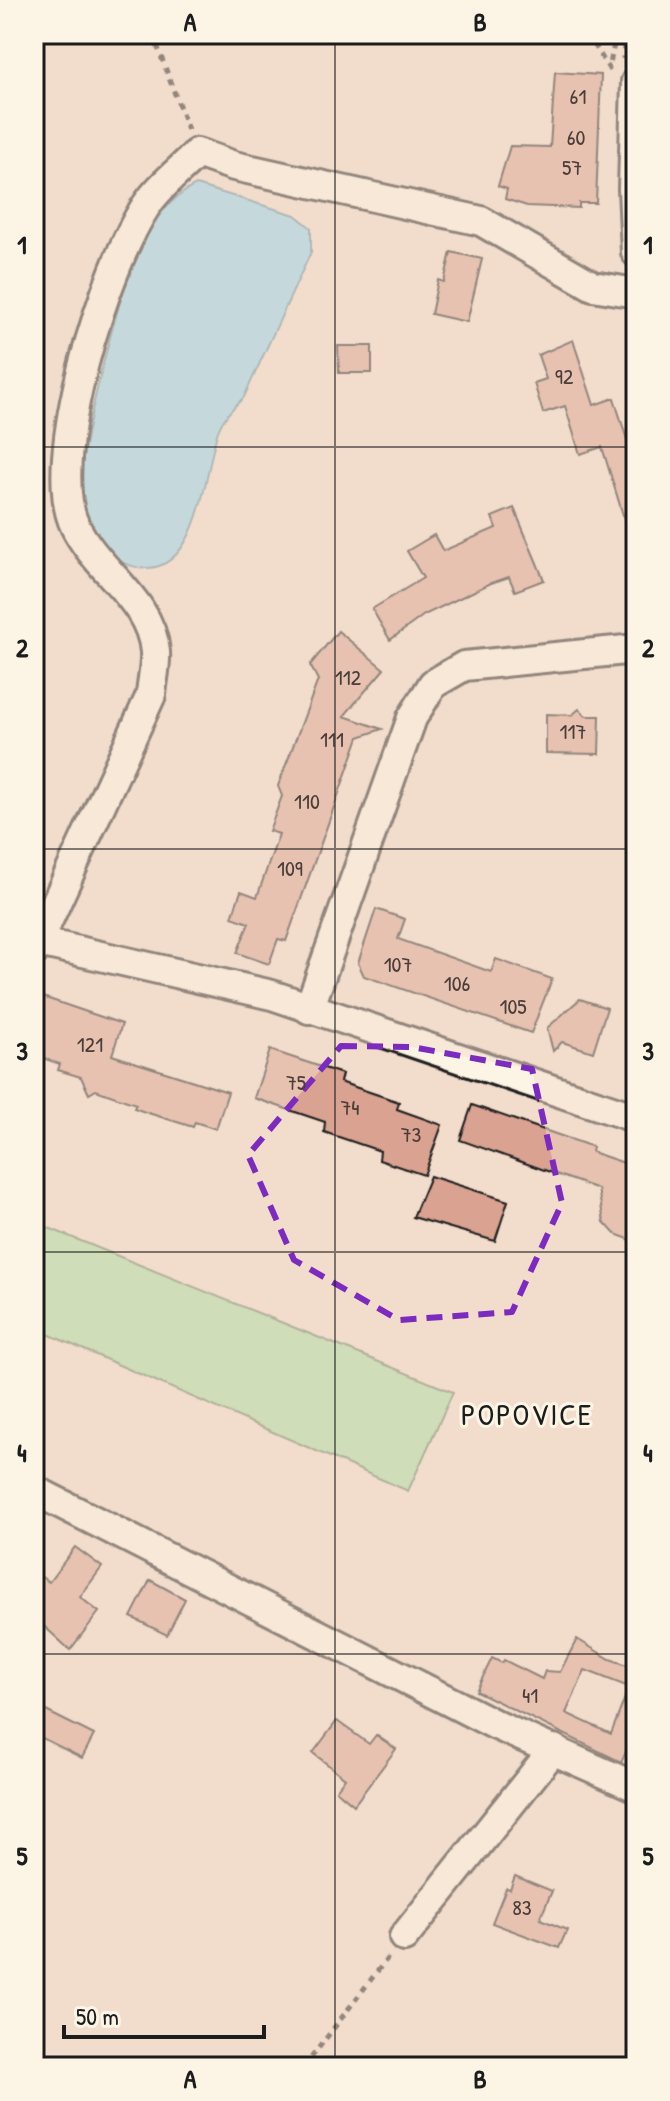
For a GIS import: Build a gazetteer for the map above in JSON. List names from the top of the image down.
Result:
{
  "districts": ["POPOVICE"],
  "house_numbers": [
    "61",
    "60",
    "57",
    "92",
    "112",
    "117",
    "111",
    "110",
    "109",
    "107",
    "106",
    "105",
    "121",
    "75",
    "74",
    "73",
    "41",
    "83"
  ],
  "scale_bar": "50 m",
  "grid": {
    "columns": ["A", "B"],
    "rows": [
      "1",
      "2",
      "3",
      "4",
      "5"
    ]
  }
}
